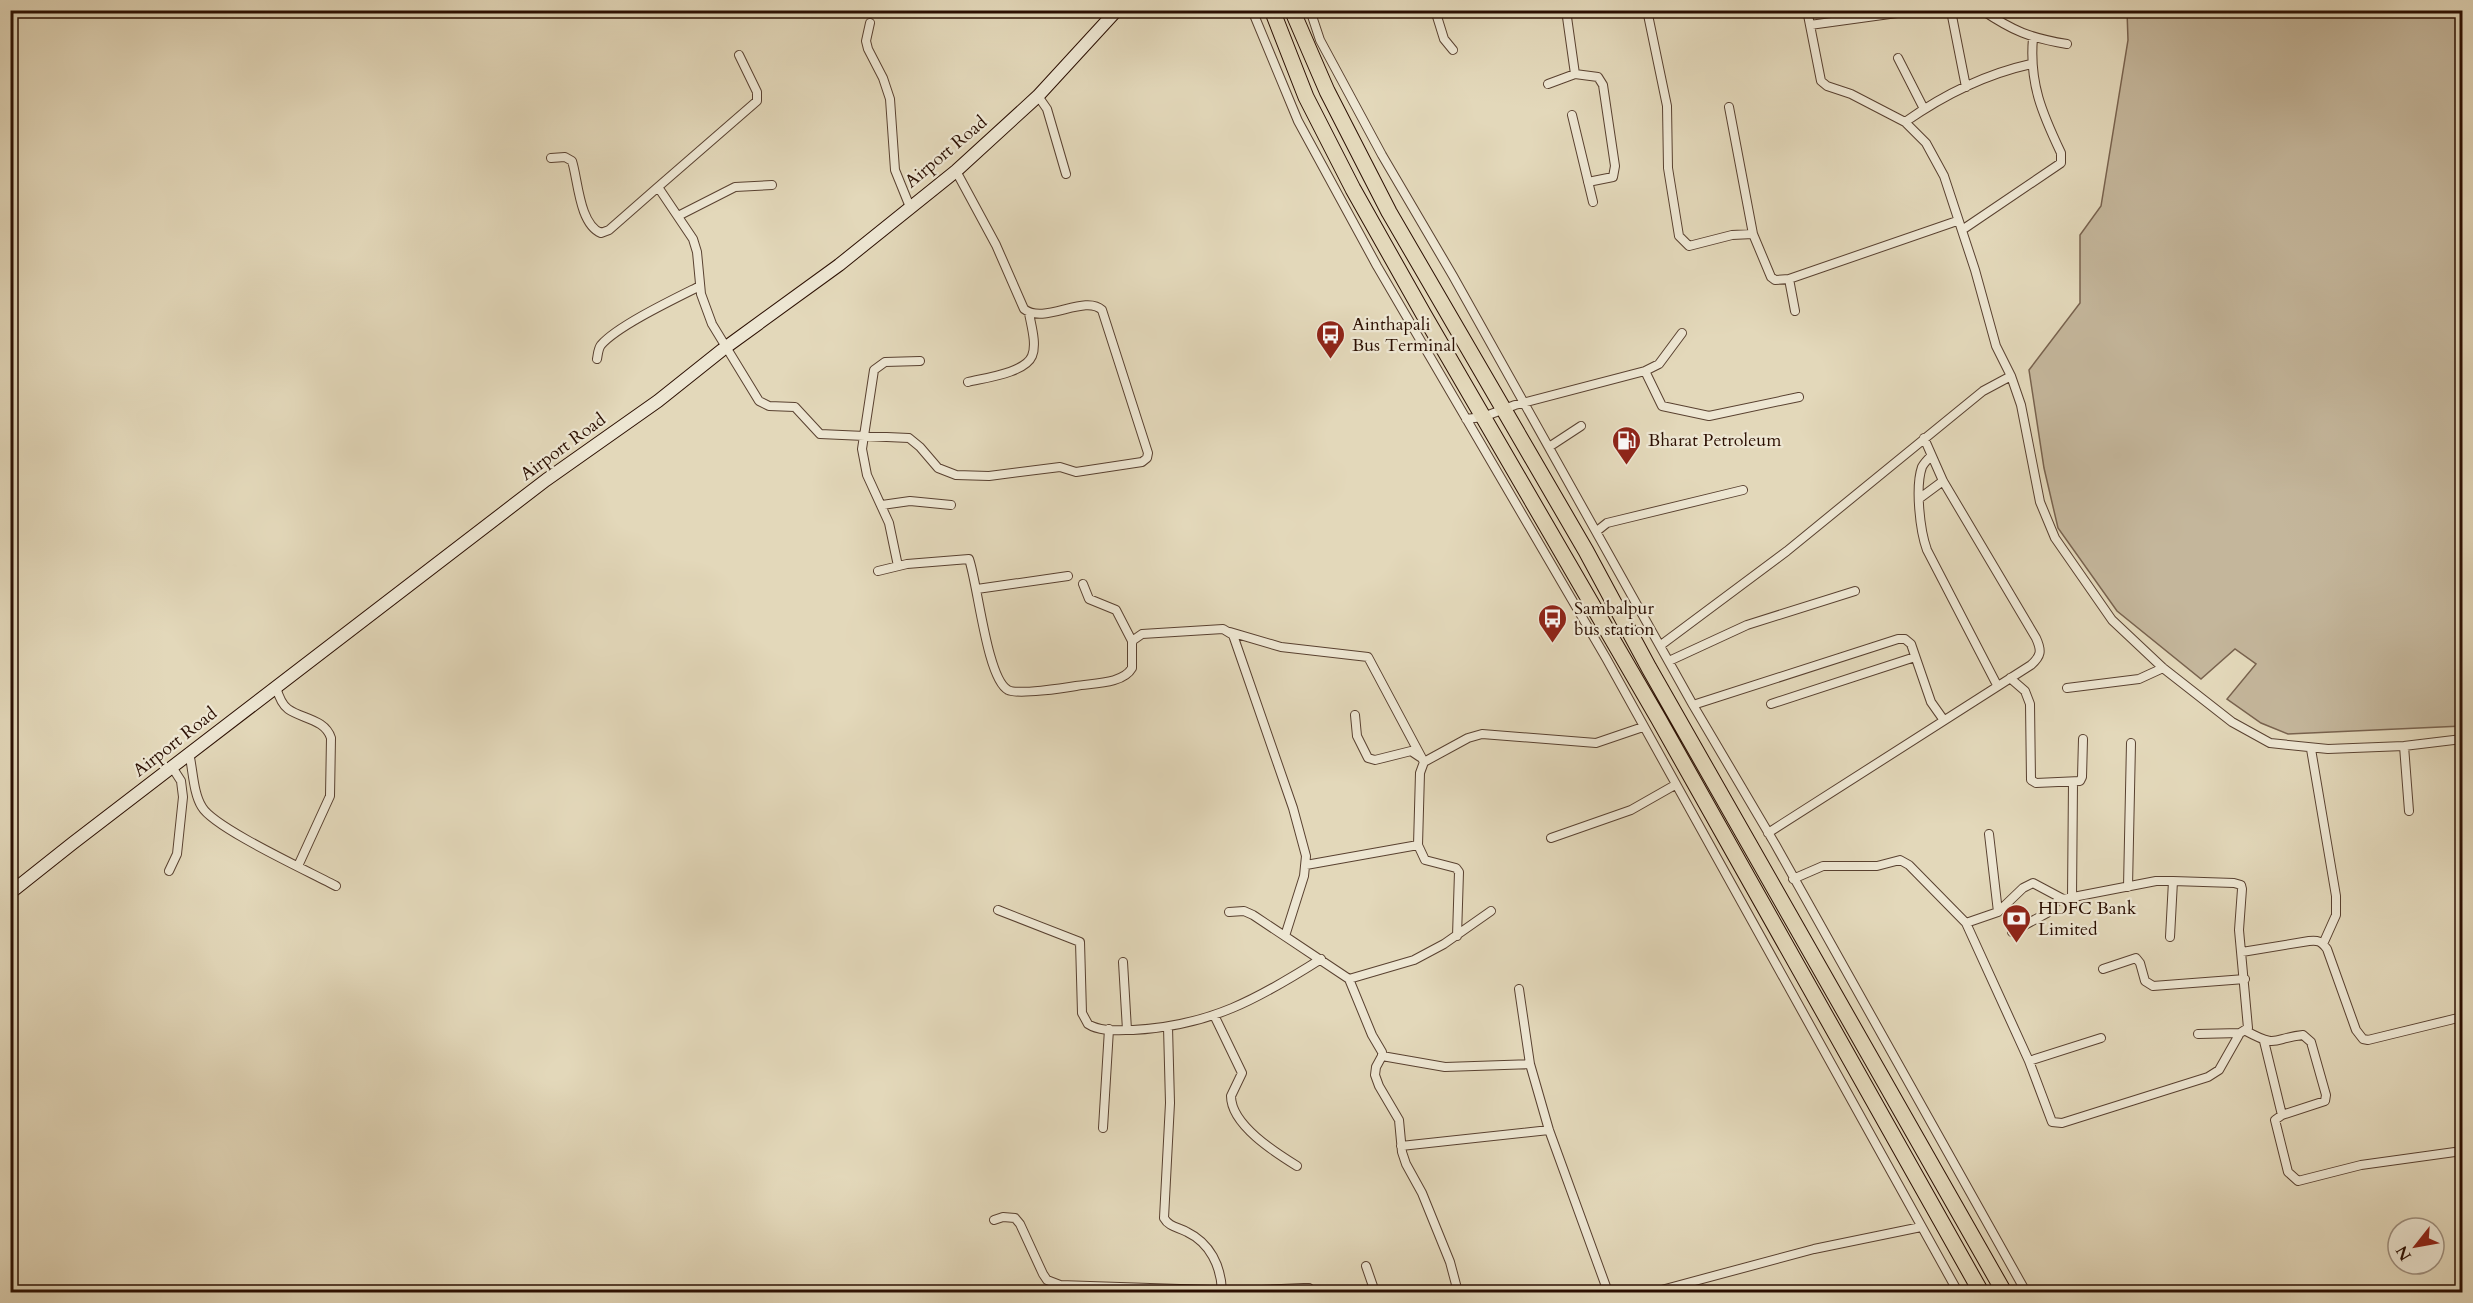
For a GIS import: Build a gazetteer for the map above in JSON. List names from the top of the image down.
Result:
{
  "streets": {
    "main road": ["Airport Road"]
  },
  "places": {
    "bus stop": ["Ainthapali Bus Terminal", "Sambalpur bus station"],
    "fuel station": ["Bharat Petroleum"],
    "bank": ["HDFC Bank Limited"]
  },
  "north": "bottom left"
}
